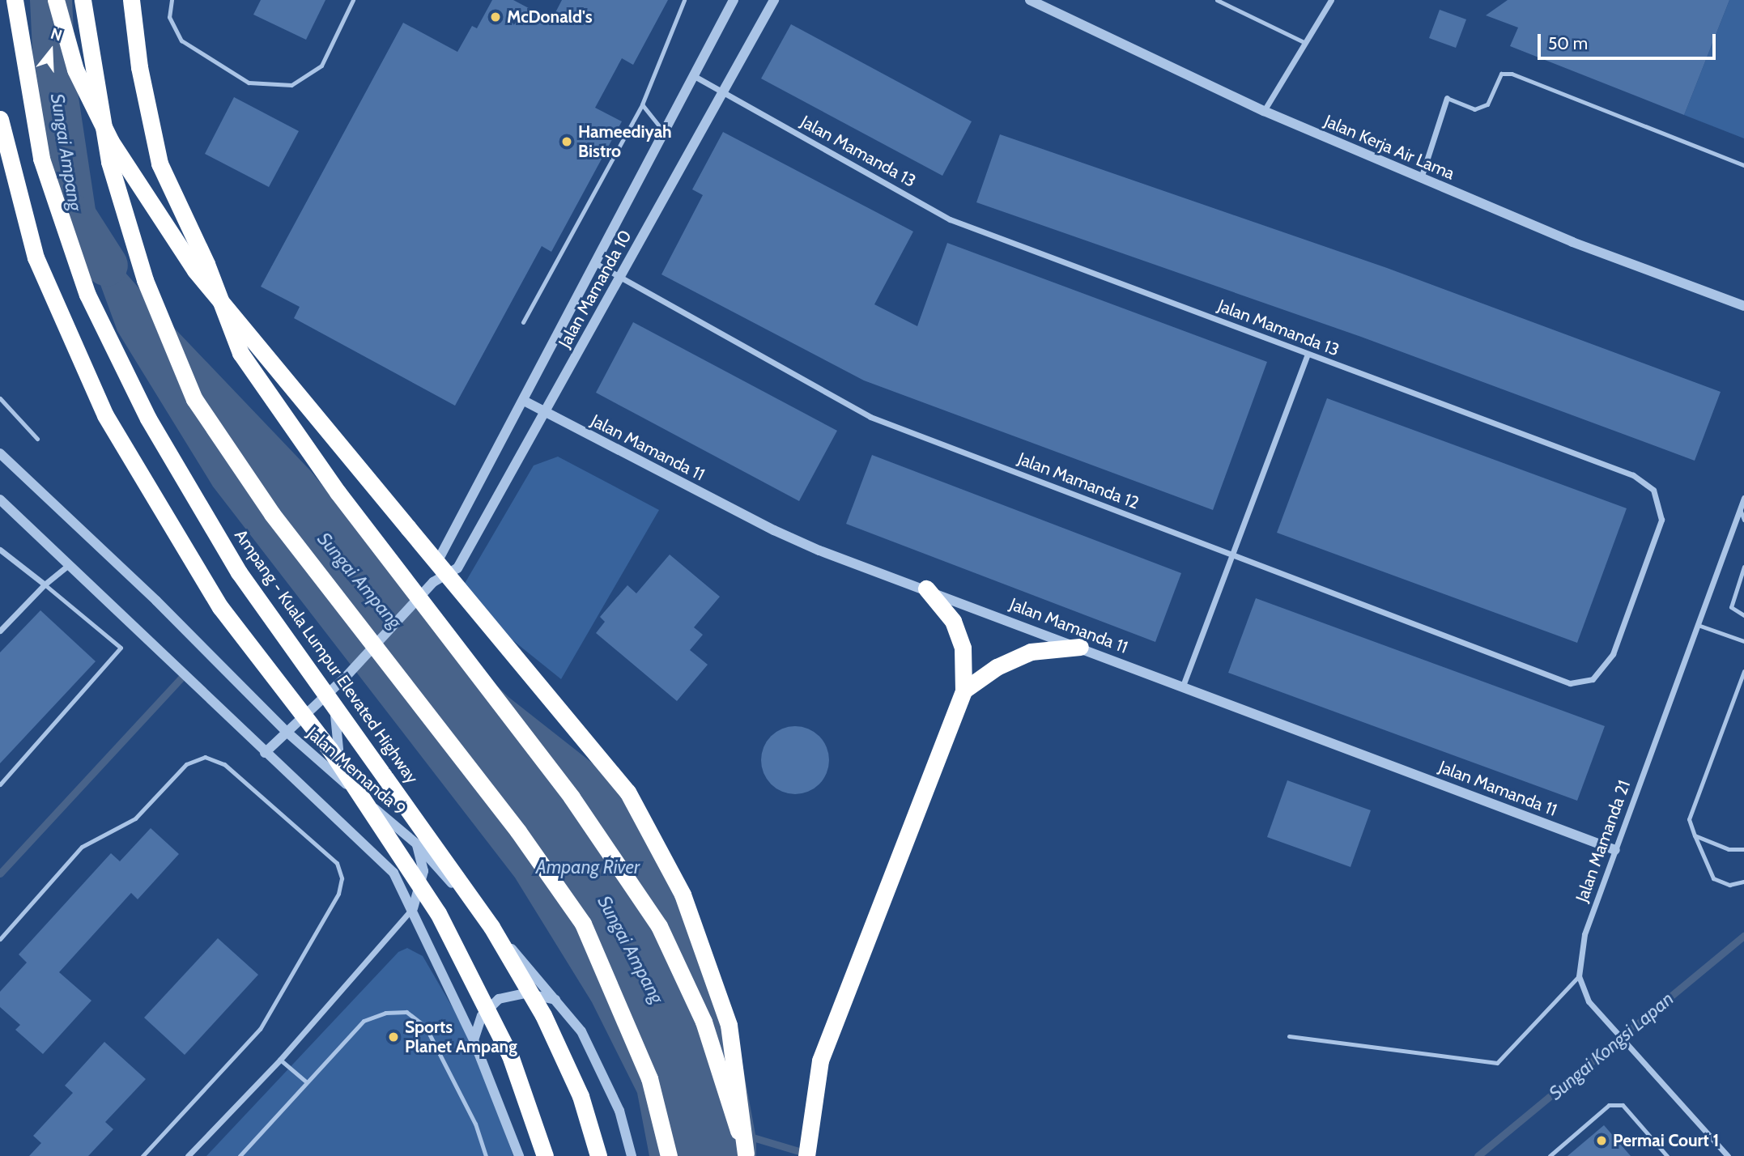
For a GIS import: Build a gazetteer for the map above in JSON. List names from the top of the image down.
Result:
{
  "streets": {
    "highway": ["Ampang - Kuala Lumpur Elevated Highway"],
    "street": [
      "Jalan Kerja Air Lama",
      "Jalan Mamanda 13",
      "Jalan Mamanda 10",
      "Jalan Mamanda 11",
      "Jalan Mamanda 12",
      "Jalan Memanda 9",
      "Jalan Mamanda 21"
    ]
  },
  "crossings": [
    ["Jalan Mamanda 13", "Jalan Mamanda 10"],
    ["Jalan Mamanda 13", "Jalan Mamanda 12"],
    ["Jalan Mamanda 10", "Jalan Mamanda 11"],
    ["Jalan Mamanda 10", "Jalan Mamanda 12"],
    ["Jalan Mamanda 10", "Jalan Memanda 9"],
    ["Jalan Mamanda 11", "Jalan Mamanda 21"]
  ],
  "water": ["Sungai Ampang", "Ampang River", "Sungai Kongsi Lapan"],
  "places": [
    "McDonald's",
    "Hameediyah Bistro",
    "Sports Planet Ampang",
    "Permai Court 1"
  ],
  "scale_bar": "50 m",
  "north": "top"
}
